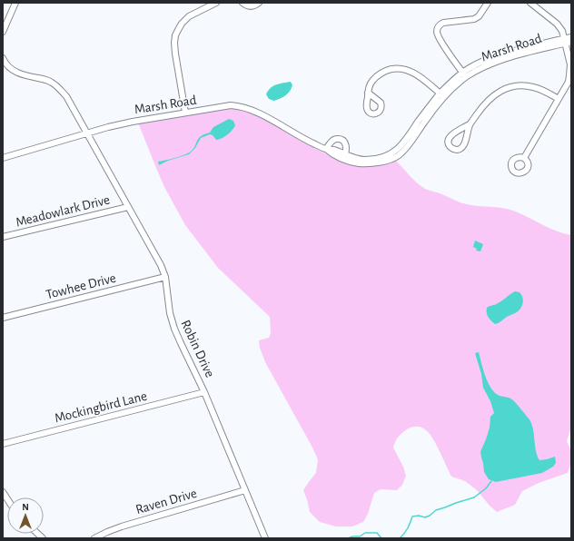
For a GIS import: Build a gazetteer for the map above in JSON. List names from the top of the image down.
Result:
{
  "streets": {
    "street": [
      "Marsh Road",
      "Meadowlark Drive",
      "Towhee Drive",
      "Robin Drive",
      "Mockingbird Lane",
      "Raven Drive"
    ]
  },
  "crossings": [
    ["Marsh Road", "Robin Drive"],
    ["Meadowlark Drive", "Robin Drive"],
    ["Towhee Drive", "Robin Drive"],
    ["Robin Drive", "Mockingbird Lane"],
    ["Robin Drive", "Raven Drive"]
  ],
  "north": "top"
}
